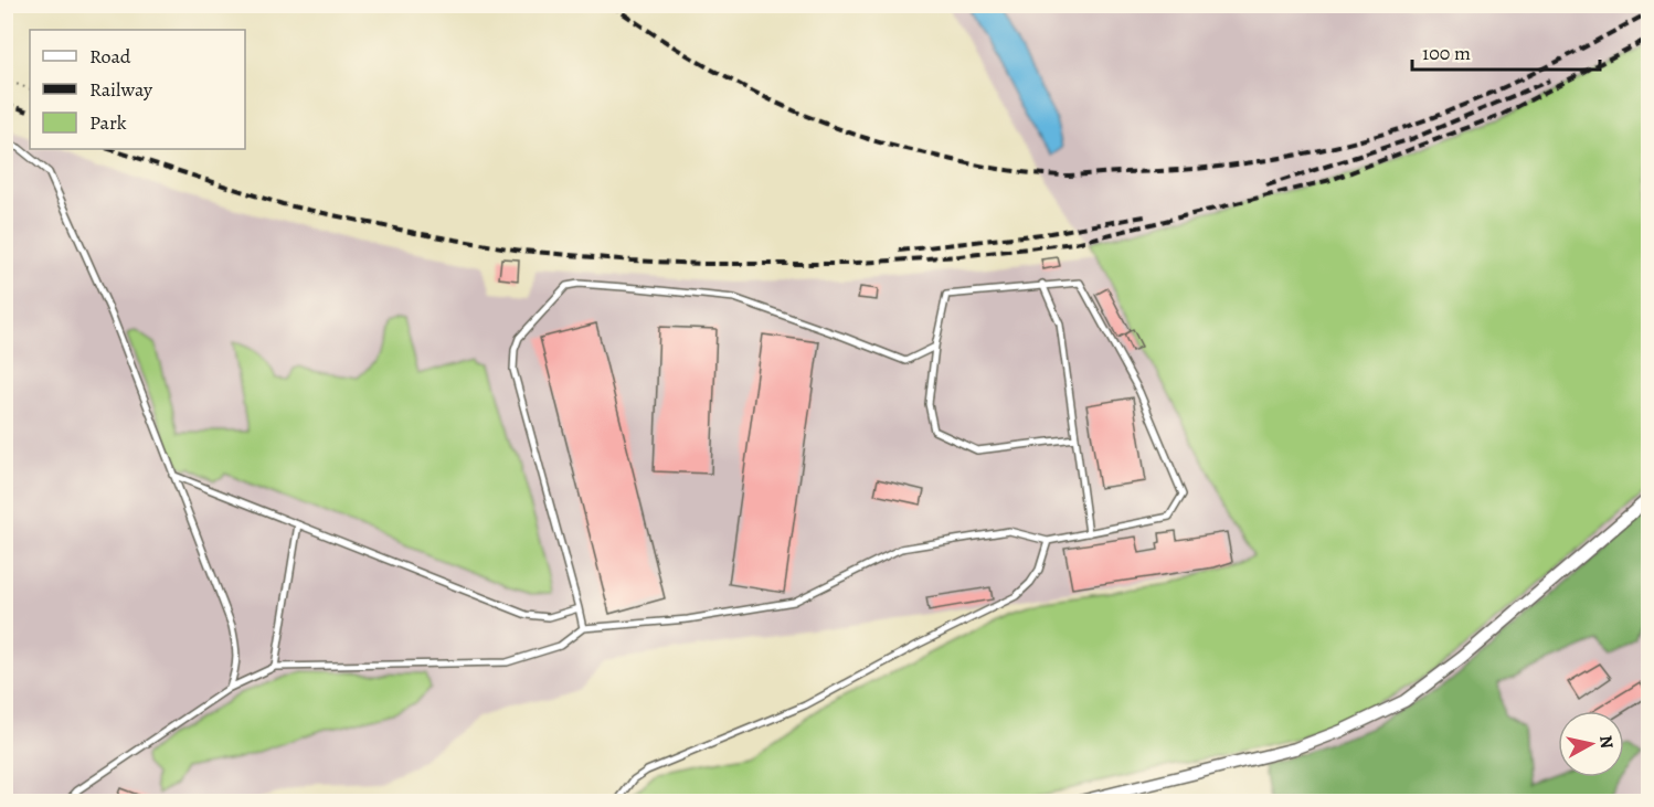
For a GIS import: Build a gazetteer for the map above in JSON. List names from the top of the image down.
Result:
{
  "legend": ["Road", "Railway", "Park"],
  "scale_bar": "100 m",
  "north": "right"
}
